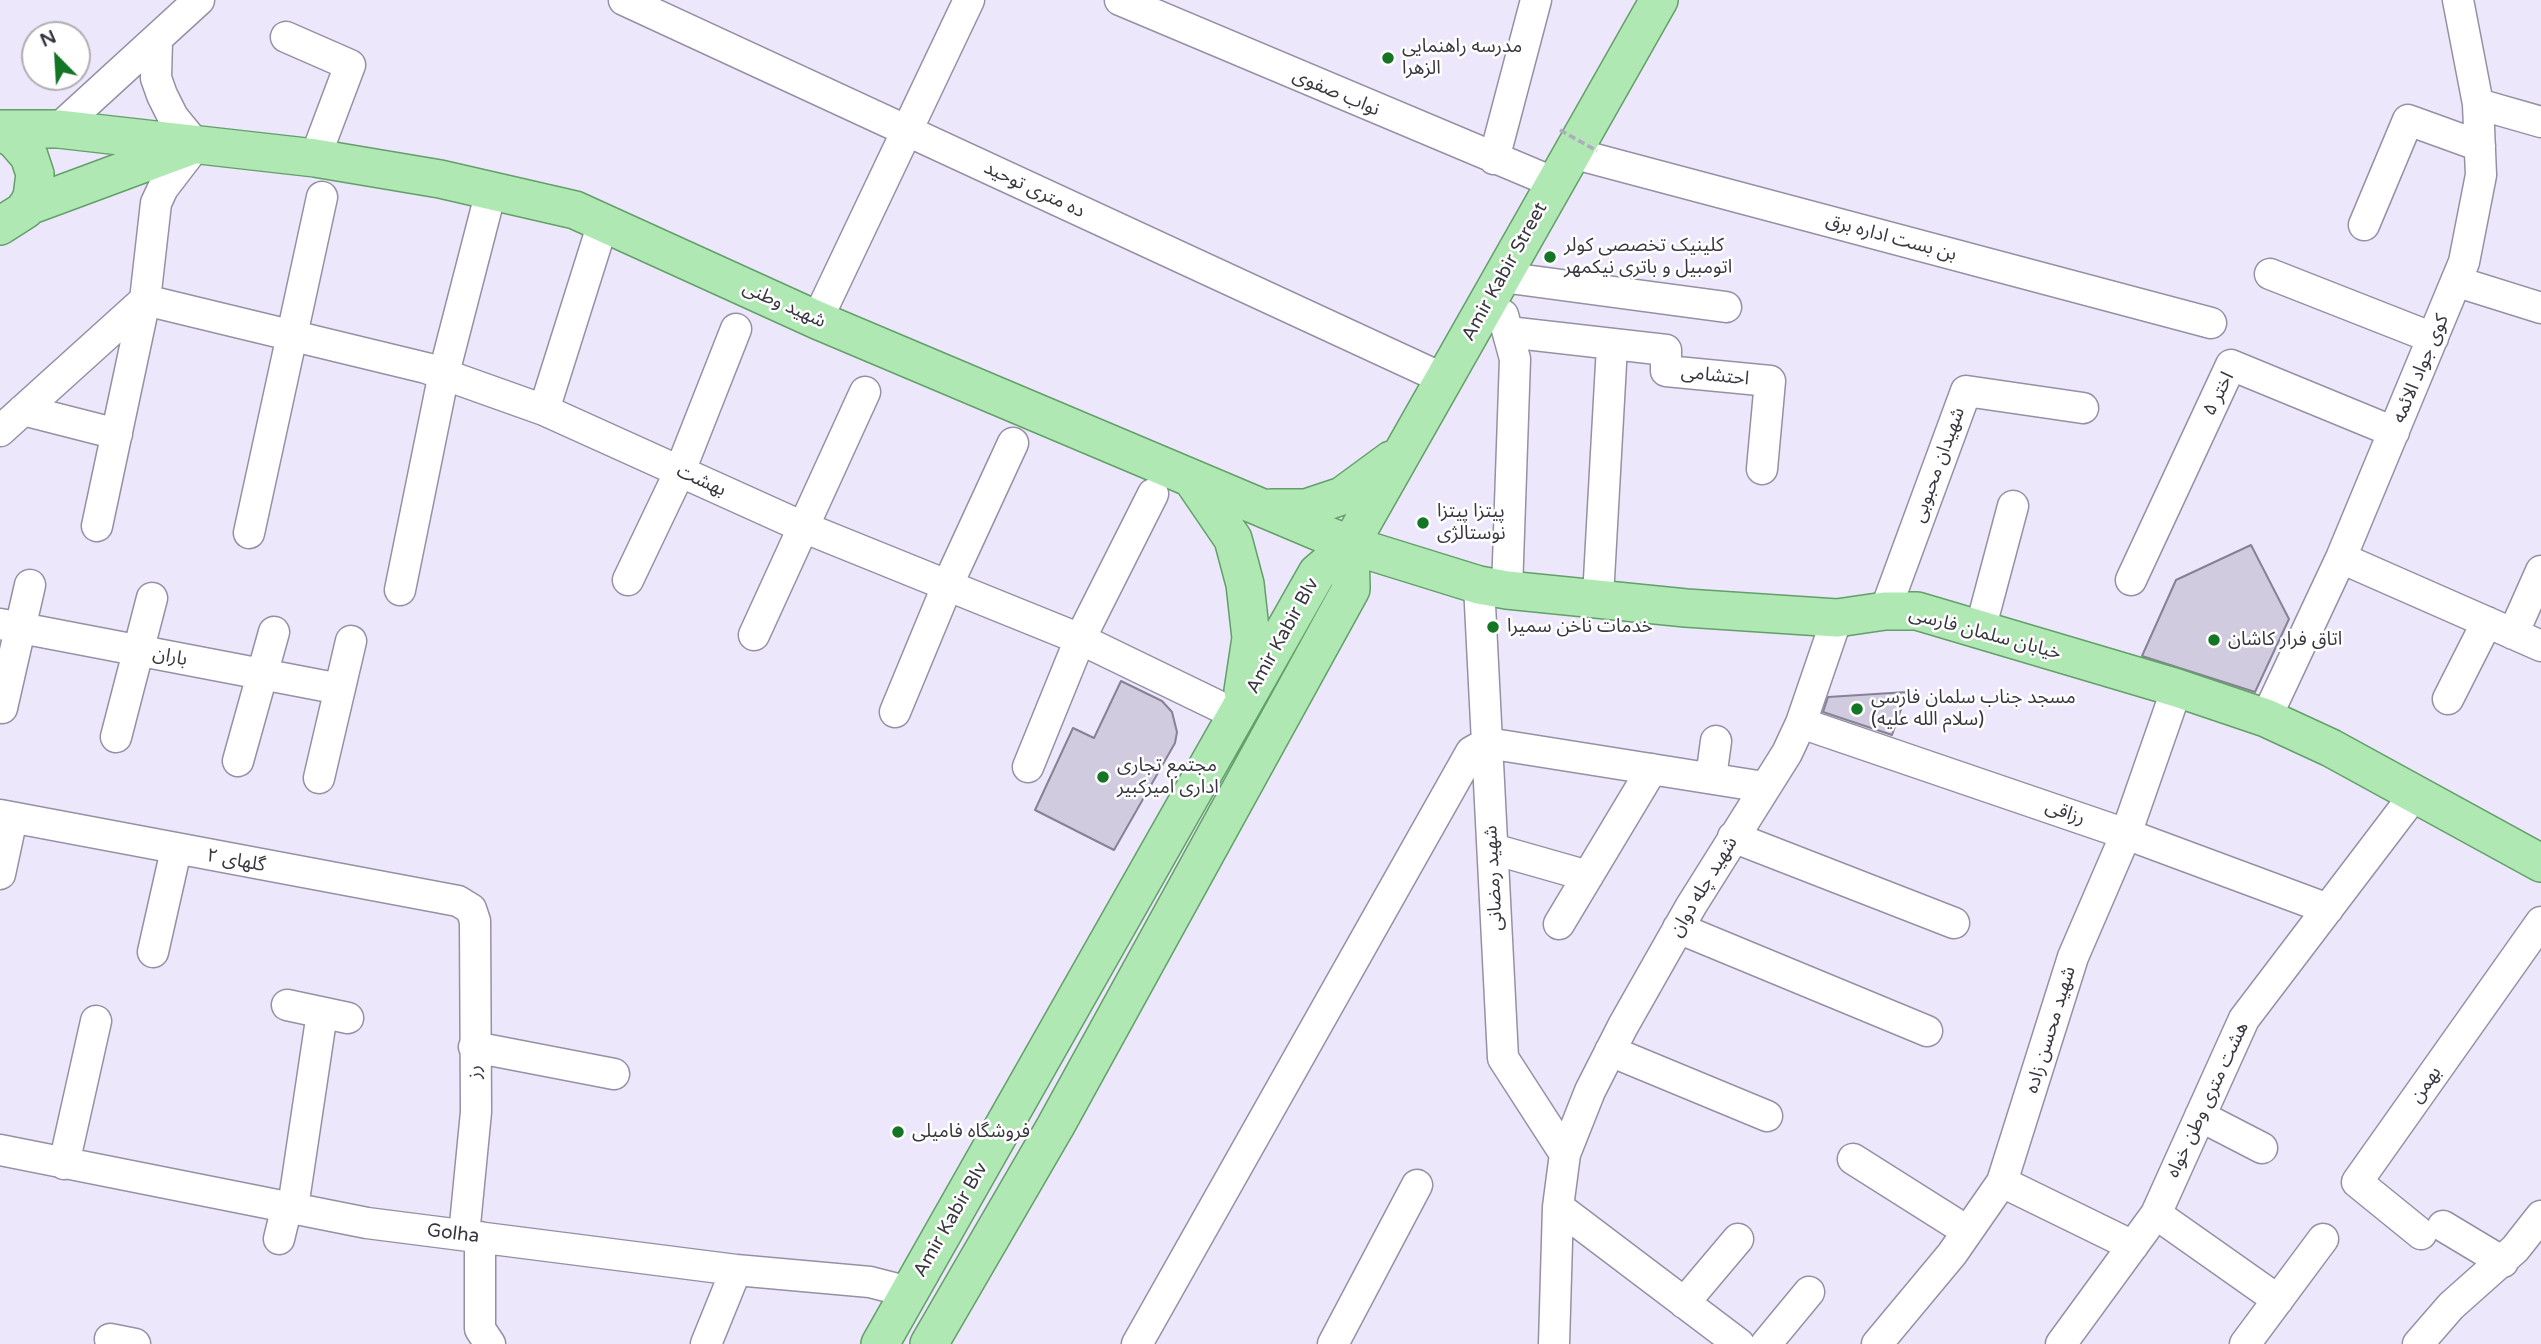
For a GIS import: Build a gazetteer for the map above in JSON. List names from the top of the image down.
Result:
{
  "streets": {
    "main road": [
      "Amir Kabir Street",
      "شهید وطنی",
      "خیابان سلمان فارسی",
      "Amir Kabir Blv"
    ],
    "street": [
      "نواب صفوی",
      "ده متری توحید",
      "بن بست اداره برق",
      "کوی جواد الائمه",
      "احتشامی",
      "اختر ۵",
      "شهیدان محبوبی",
      "بهشت",
      "باران",
      "رزاقی",
      "گلهای ۲",
      "شهید رمضانی",
      "شهید چله دوان",
      "شهید محسن زاده",
      "رز",
      "بهمن",
      "هشت متری وطن خواه",
      "Golha"
    ]
  },
  "crossings": [
    ["نواب صفوی", "بن بست اداره برق"],
    ["نواب صفوی", "Amir Kabir Street"],
    ["ده متری توحید", "Amir Kabir Street"],
    ["بن بست اداره برق", "Amir Kabir Street"],
    ["Amir Kabir Street", "شهید وطنی"],
    ["Amir Kabir Street", "خیابان سلمان فارسی"],
    ["Amir Kabir Street", "Amir Kabir Blv"],
    ["Amir Kabir Street", "شهید رمضانی"],
    ["شهید وطنی", "خیابان سلمان فارسی"],
    ["شهید وطنی", "Amir Kabir Blv"],
    ["کوی جواد الائمه", "اختر ۵"],
    ["کوی جواد الائمه", "خیابان سلمان فارسی"],
    ["احتشامی", "شهید رمضانی"],
    ["شهیدان محبوبی", "خیابان سلمان فارسی"],
    ["بهشت", "Amir Kabir Blv"],
    ["خیابان سلمان فارسی", "Amir Kabir Blv"],
    ["خیابان سلمان فارسی", "شهید رمضانی"],
    ["خیابان سلمان فارسی", "شهید چله دوان"],
    ["خیابان سلمان فارسی", "شهید محسن زاده"],
    ["خیابان سلمان فارسی", "هشت متری وطن خواه"],
    ["Amir Kabir Blv", "Golha"],
    ["رزاقی", "شهید چله دوان"],
    ["رزاقی", "شهید محسن زاده"],
    ["رزاقی", "هشت متری وطن خواه"],
    ["گلهای ۲", "رز"],
    ["شهید رمضانی", "شهید چله دوان"],
    ["رز", "Golha"]
  ],
  "places": [
    "مدرسه راهنمایی الزهرا",
    "کلینیک تخصصی کولر اتومبیل و باتری نیکمهر",
    "پیتزا پیتزا نوستالژی",
    "خدمات ناخن سمیرا",
    "اتاق فرار کاشان",
    "مسجد جناب سلمان فارسی (سلام الله علیه)",
    "مجتمع تجاری اداری امیرکبیر",
    "فروشگاه فامیلی"
  ],
  "north": "top left"
}
